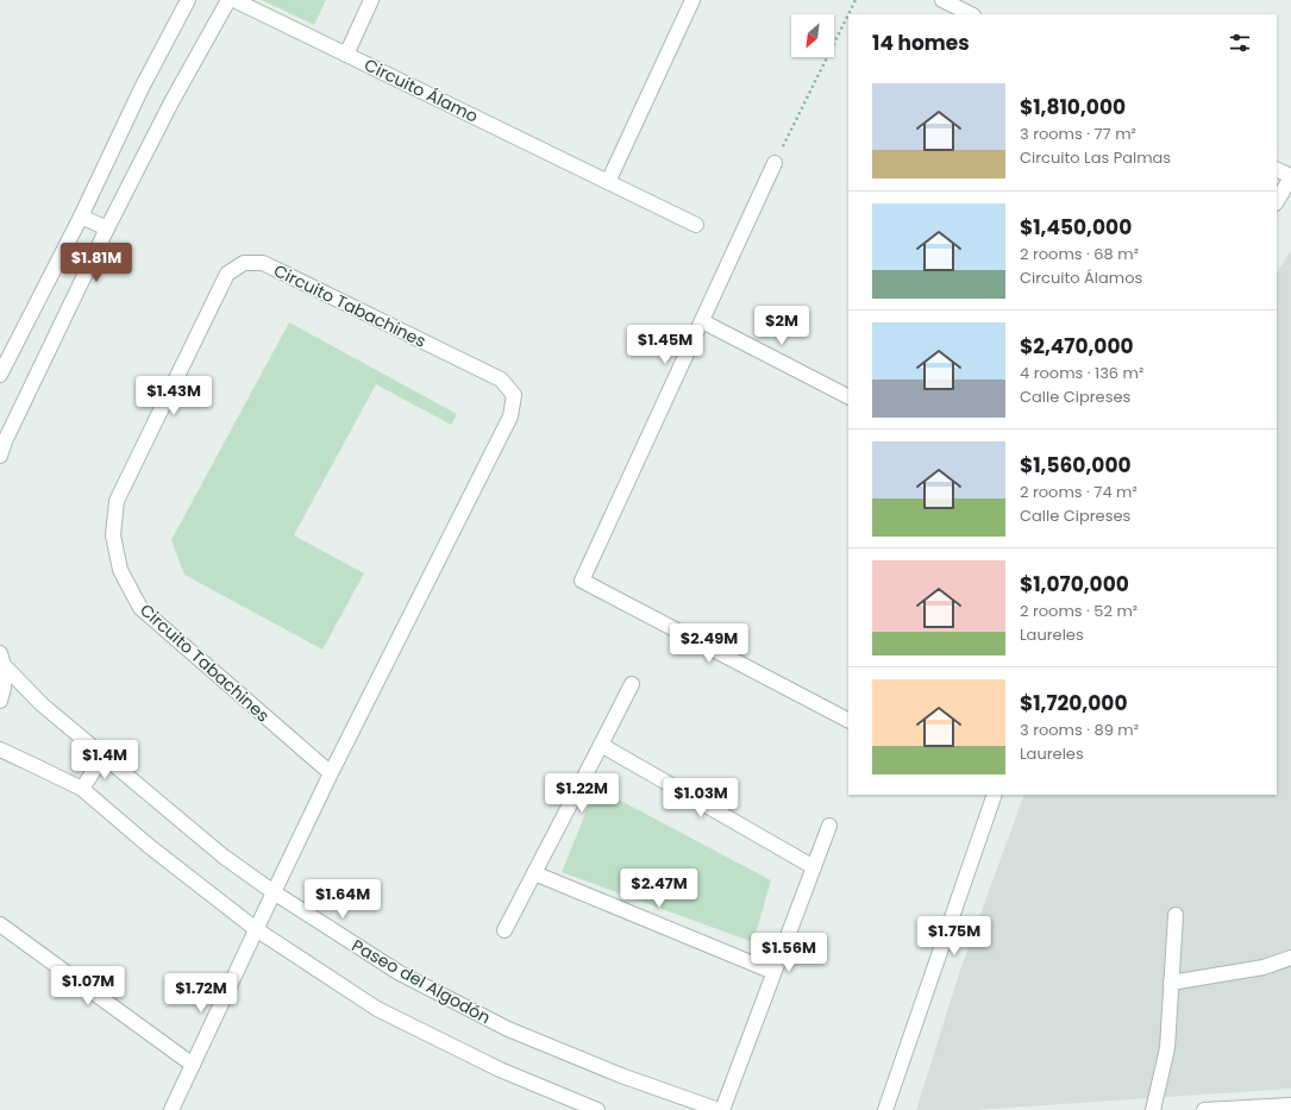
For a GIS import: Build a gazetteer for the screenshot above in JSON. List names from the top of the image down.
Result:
{
  "streets": {
    "street": ["Circuito Álamo", "Circuito Tabachines", "Paseo del Algodón"]
  },
  "crossings": [
    ["Circuito Tabachines", "Paseo del Algodón"]
  ],
  "north": "bottom left",
  "page": {
    "heading": "14 homes",
    "list": [
      {
        "name": "$1,810,000",
        "note": "3 rooms · 77 m² · Circuito Las Palmas"
      },
      {
        "name": "$1,450,000",
        "note": "2 rooms · 68 m² · Circuito Álamos"
      },
      {
        "name": "$2,470,000",
        "note": "4 rooms · 136 m² · Calle Cipreses"
      },
      {
        "name": "$1,560,000",
        "note": "2 rooms · 74 m² · Calle Cipreses"
      },
      {
        "name": "$1,070,000",
        "note": "2 rooms · 52 m² · Laureles"
      },
      {
        "name": "$1,720,000",
        "note": "3 rooms · 89 m² · Laureles"
      }
    ],
    "price": [
      "$1.81M",
      "$2M",
      "$1.45M",
      "$1.43M",
      "$2.49M",
      "$1.4M",
      "$1.22M",
      "$1.03M",
      "$2.47M",
      "$1.64M",
      "$1.75M",
      "$1.56M",
      "$1.07M",
      "$1.72M"
    ]
  }
}
